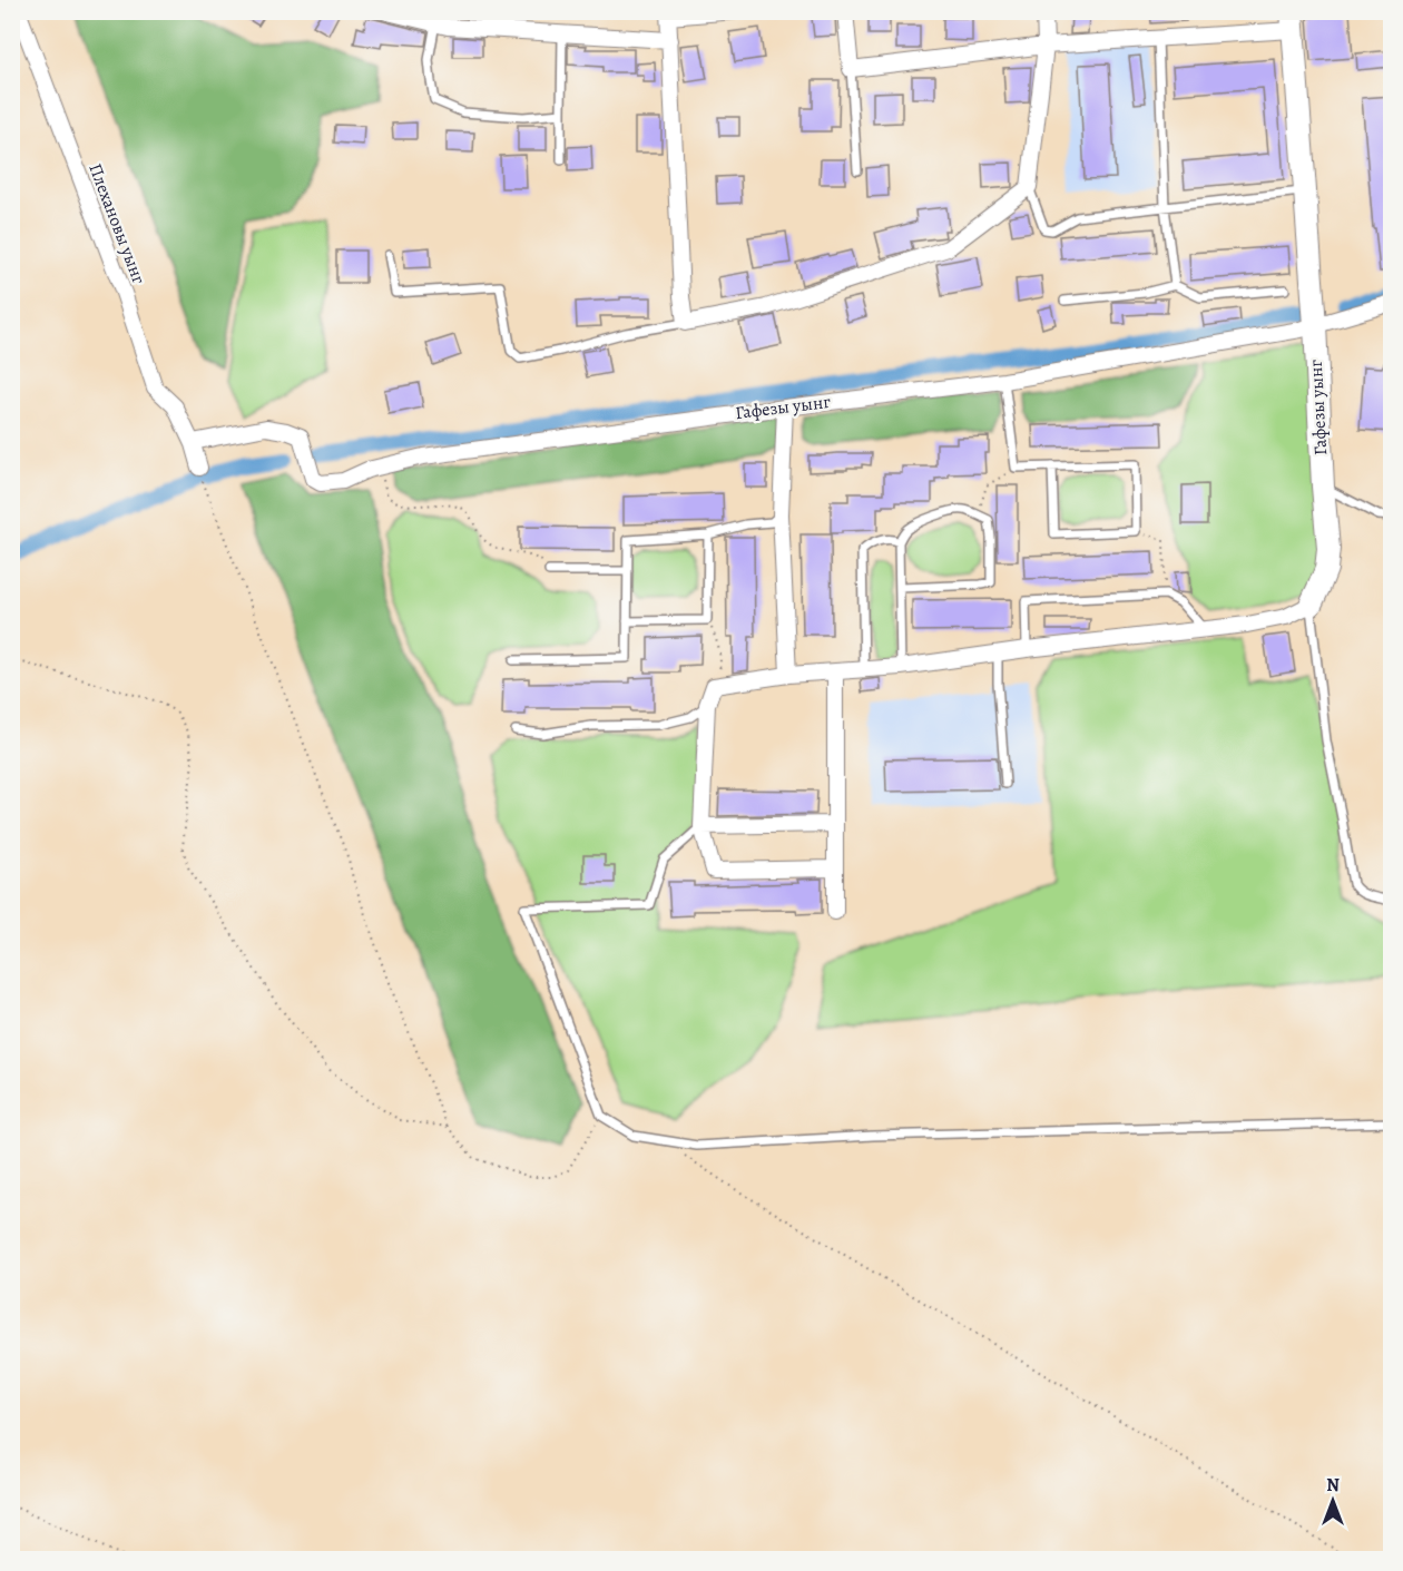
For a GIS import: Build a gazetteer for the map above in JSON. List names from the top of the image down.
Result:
{
  "streets": {
    "street": ["Плехановы уынг", "Гафезы уынг"]
  },
  "crossings": [
    ["Плехановы уынг", "Гафезы уынг"]
  ],
  "north": "top"
}
